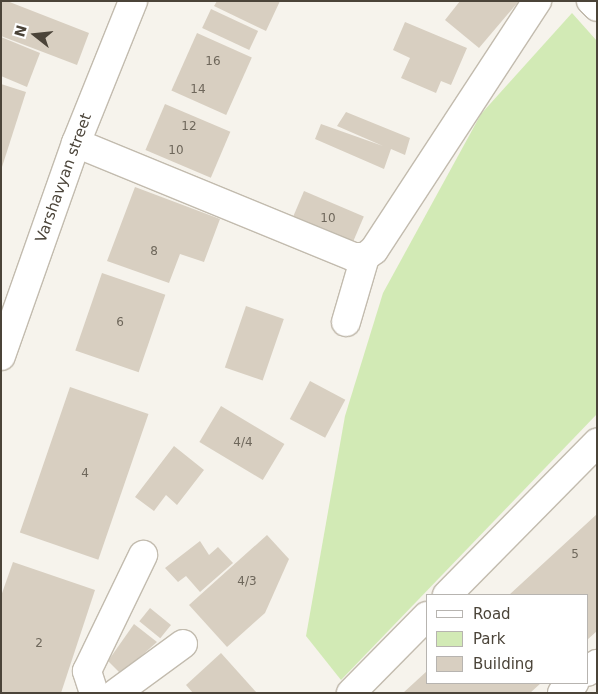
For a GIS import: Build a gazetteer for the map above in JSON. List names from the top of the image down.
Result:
{
  "streets": {
    "street": ["Varshavyan street"]
  },
  "house_numbers": [
    "16",
    "14",
    "12",
    "10",
    "10",
    "8",
    "6",
    "4/4",
    "4",
    "5",
    "4/3",
    "2"
  ],
  "legend": ["Road", "Park", "Building"],
  "north": "left"
}
